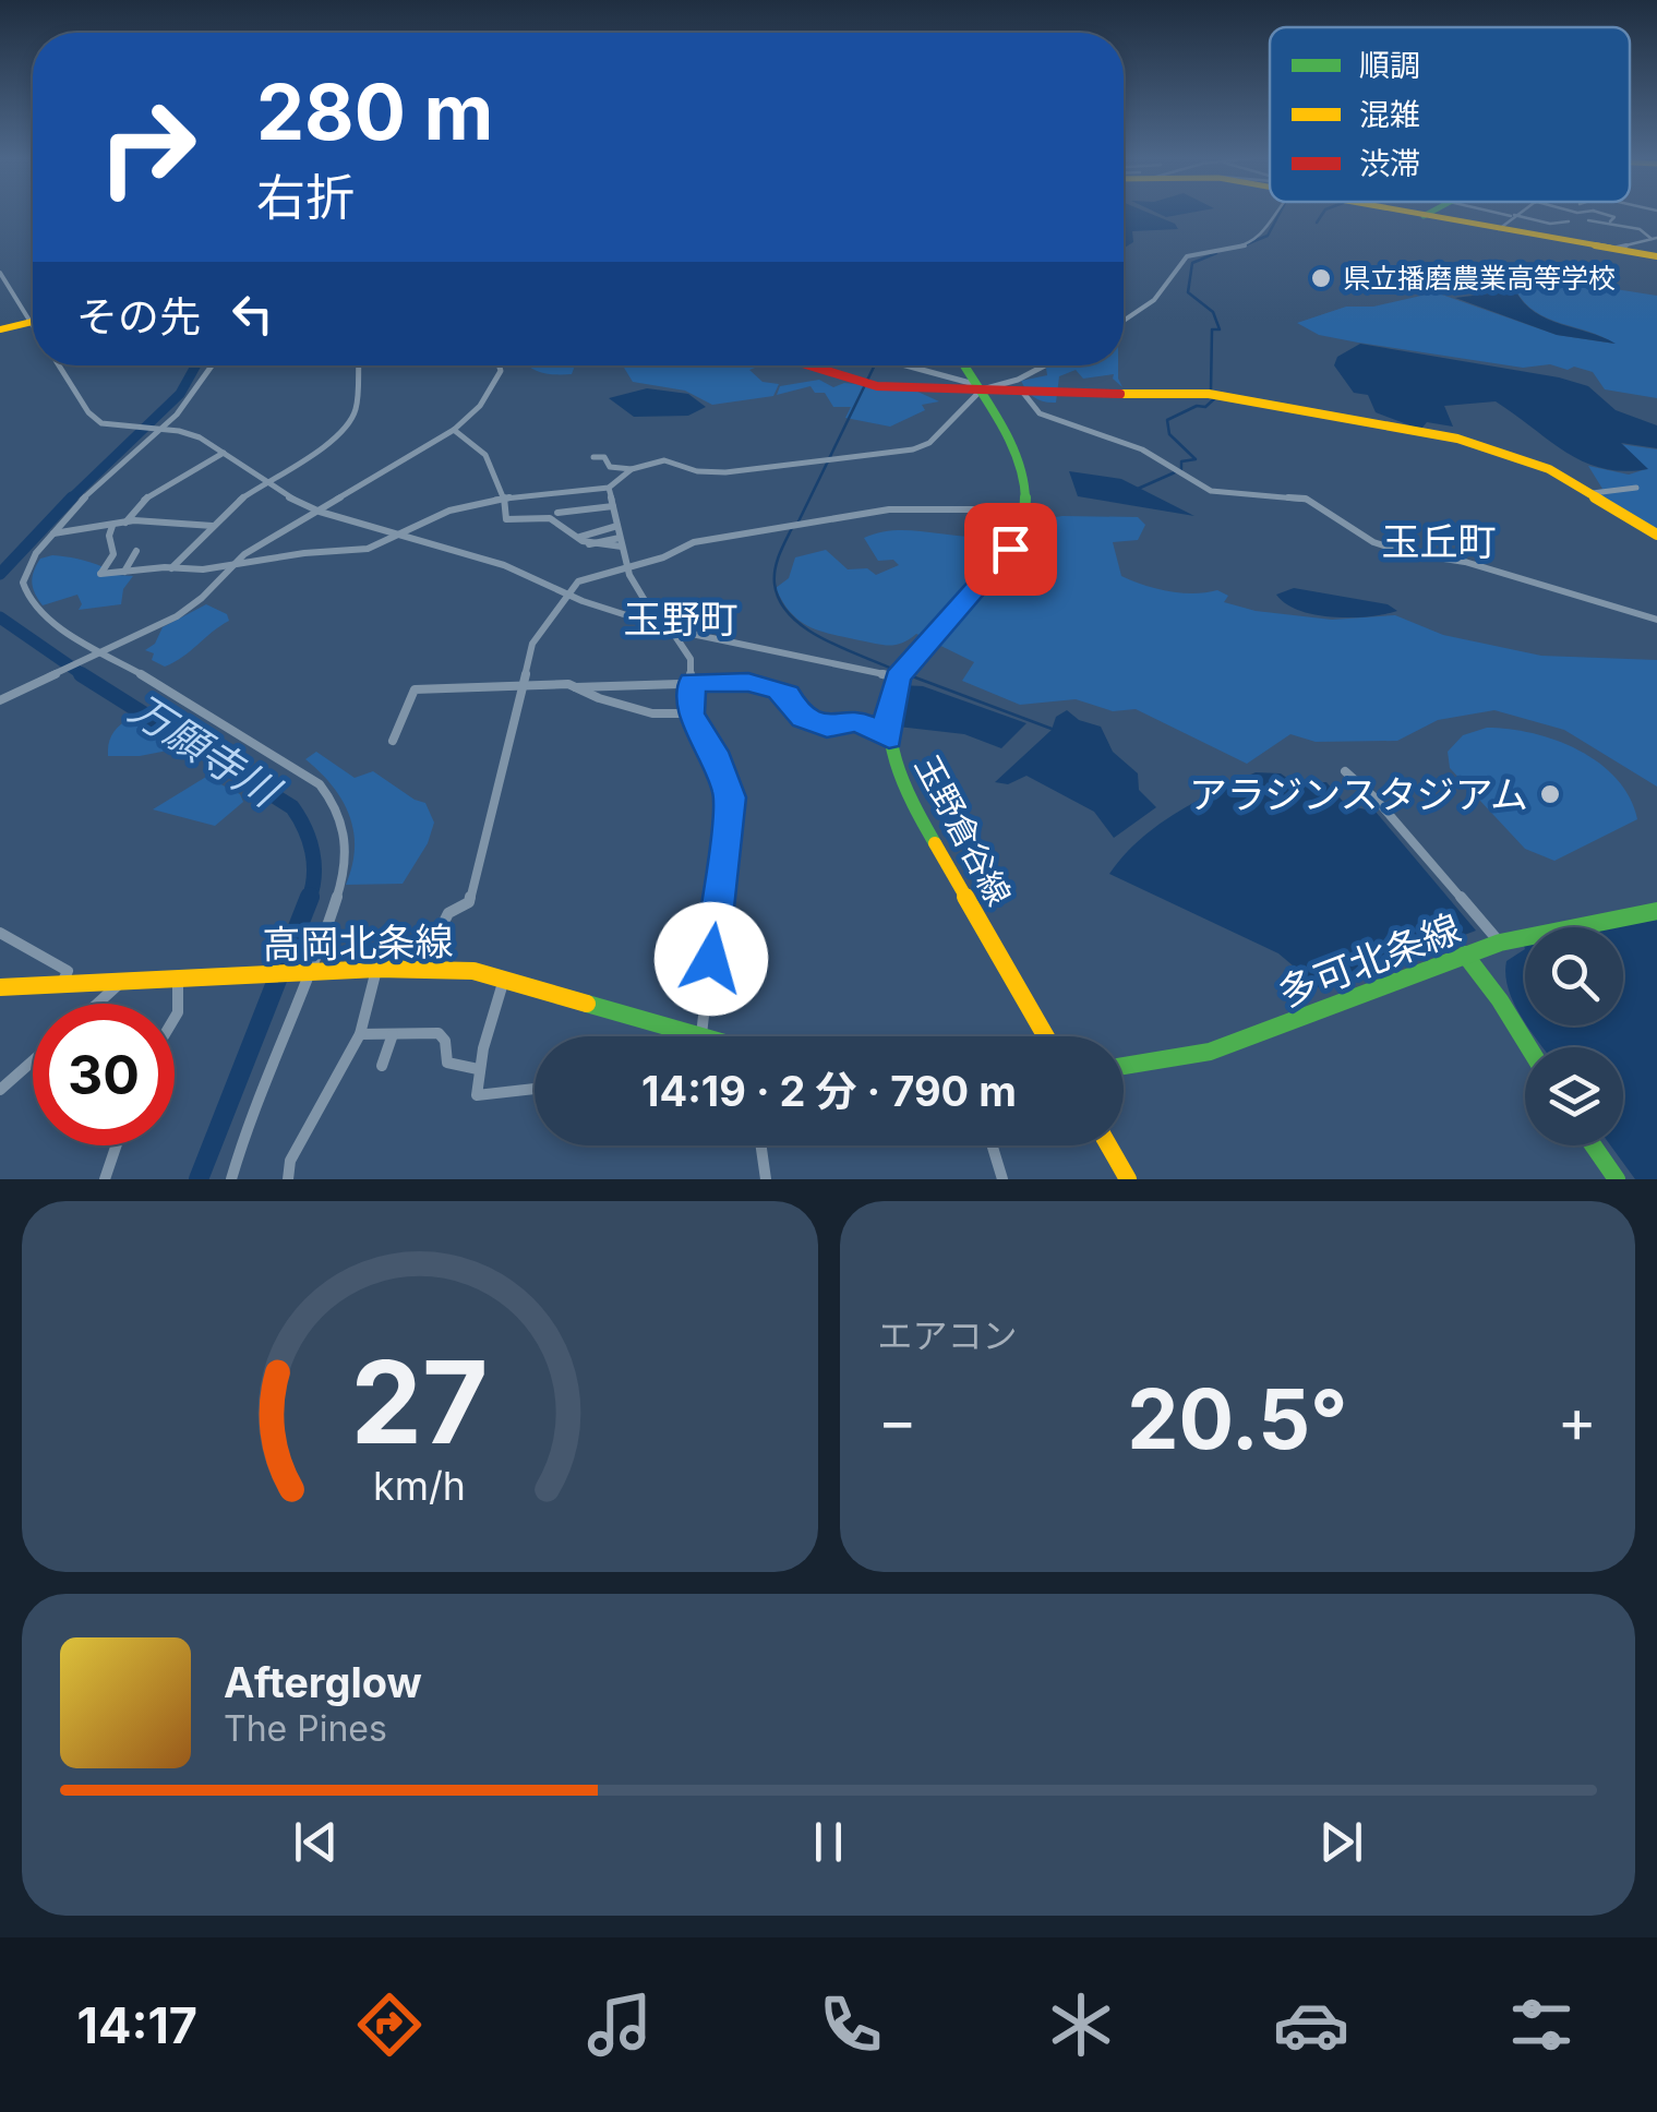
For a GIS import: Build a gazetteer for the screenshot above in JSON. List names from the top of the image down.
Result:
{
  "streets": {
    "main road": ["玉野倉谷線", "高岡北条線", "多可北条線"]
  },
  "districts": ["玉丘町", "玉野町"],
  "water": ["万願寺川"],
  "places": ["県立播磨農業高等学校", "アラジンスタジアム"],
  "legend": ["順調", "混雑", "渋滞"],
  "page": {
    "turn": ["280 m", "右折"],
    "then": "その先",
    "limit": "30",
    "trip": "14:19 · 2 分 · 790 m",
    "tile": "エアコン",
    "heat": ["−", "20.5°", "+"],
    "song": ["Afterglow", "The Pines"],
    "tabs": "14:17",
    "gauge": ["27", "km/h"]
  }
}
